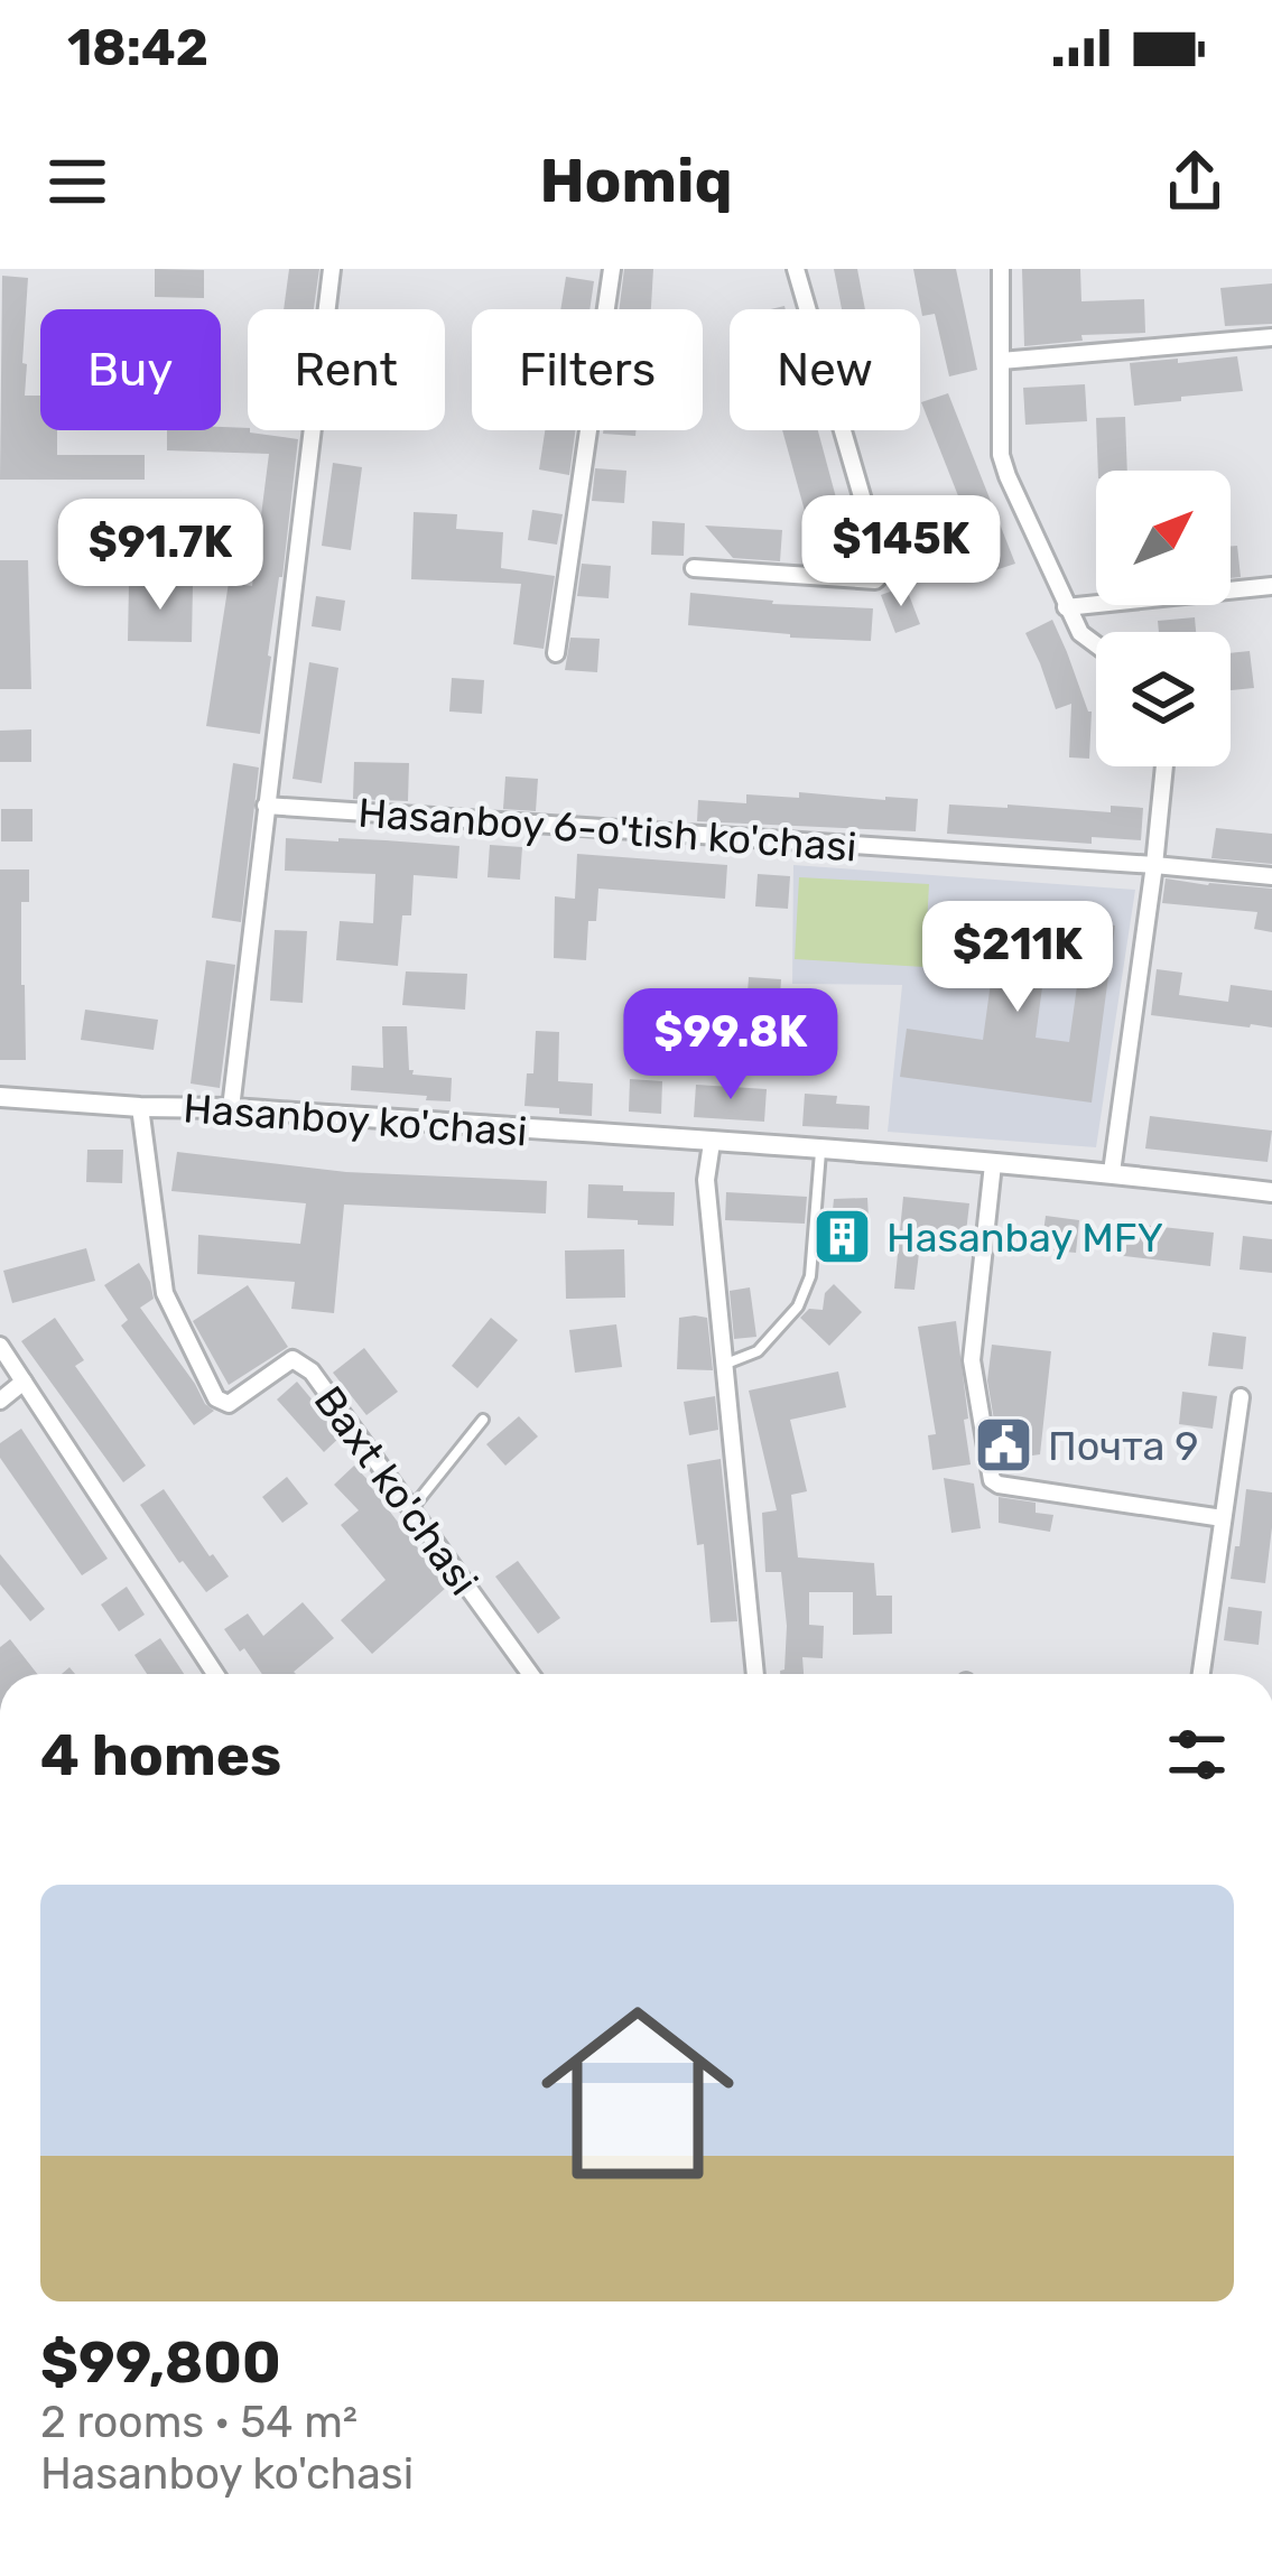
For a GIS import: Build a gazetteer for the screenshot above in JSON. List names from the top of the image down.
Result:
{
  "streets": {
    "street": ["Hasanboy 6-o'tish ko'chasi", "Hasanboy ko'chasi", "Baxt ko'chasi"]
  },
  "crossings": [
    ["Hasanboy ko'chasi", "Baxt ko'chasi"]
  ],
  "places": {
    "building": ["Hasanbay MFY"],
    "public building": ["Почта 9"]
  },
  "north": "top right",
  "page": {
    "status": "18:42",
    "header": "Homiq",
    "chip": [
      "Buy",
      "Rent",
      "Filters",
      "New"
    ],
    "price": [
      "$145K",
      "$91.7K",
      "$211K",
      "$99.8K"
    ],
    "heading": "4 homes",
    "list": [
      {
        "name": "$99,800",
        "note": "2 rooms · 54 m² · Hasanboy ko'chasi"
      }
    ]
  }
}
